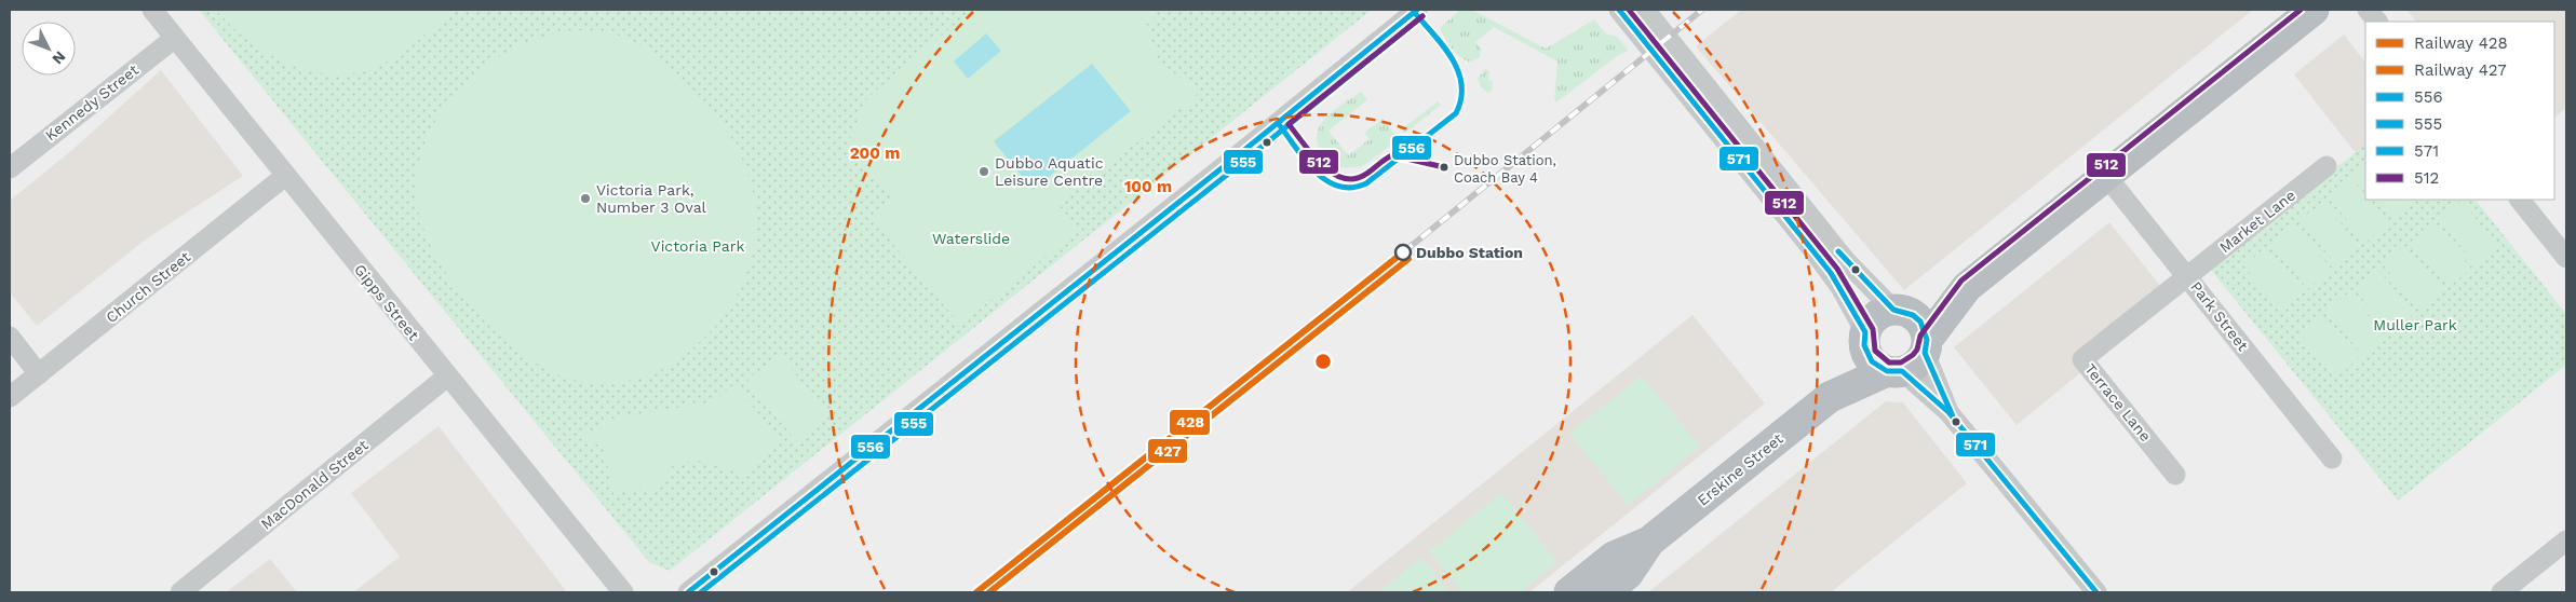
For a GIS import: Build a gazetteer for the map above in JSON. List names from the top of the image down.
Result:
{
  "streets": {
    "highway": ["Erskine Street"],
    "street": [
      "Kennedy Street",
      "Market Lane",
      "Church Street",
      "Gipps Street",
      "Park Street",
      "Terrace Lane",
      "MacDonald Street"
    ]
  },
  "crossings": [
    ["Kennedy Street", "Gipps Street"],
    ["Market Lane", "Park Street"],
    ["Market Lane", "Terrace Lane"],
    ["Church Street", "Gipps Street"],
    ["Gipps Street", "MacDonald Street"],
    ["Park Street", "Terrace Lane"]
  ],
  "parks": ["Waterslide", "Victoria Park", "Muller Park"],
  "places": [
    "Dubbo Station, Coach Bay 4",
    "Dubbo Aquatic Leisure Centre",
    "Victoria Park, Number 3 Oval",
    "Dubbo Station"
  ],
  "lines": [
    "transit line 556",
    "transit line 571",
    "transit line 512",
    "transit line 555",
    "rail line 428",
    "rail line 427"
  ],
  "legend": [
    "Railway 428",
    "Railway 427",
    "556",
    "555",
    "571",
    "512"
  ],
  "north": "bottom right",
  "rings": ["200 m", "100 m"]
}
